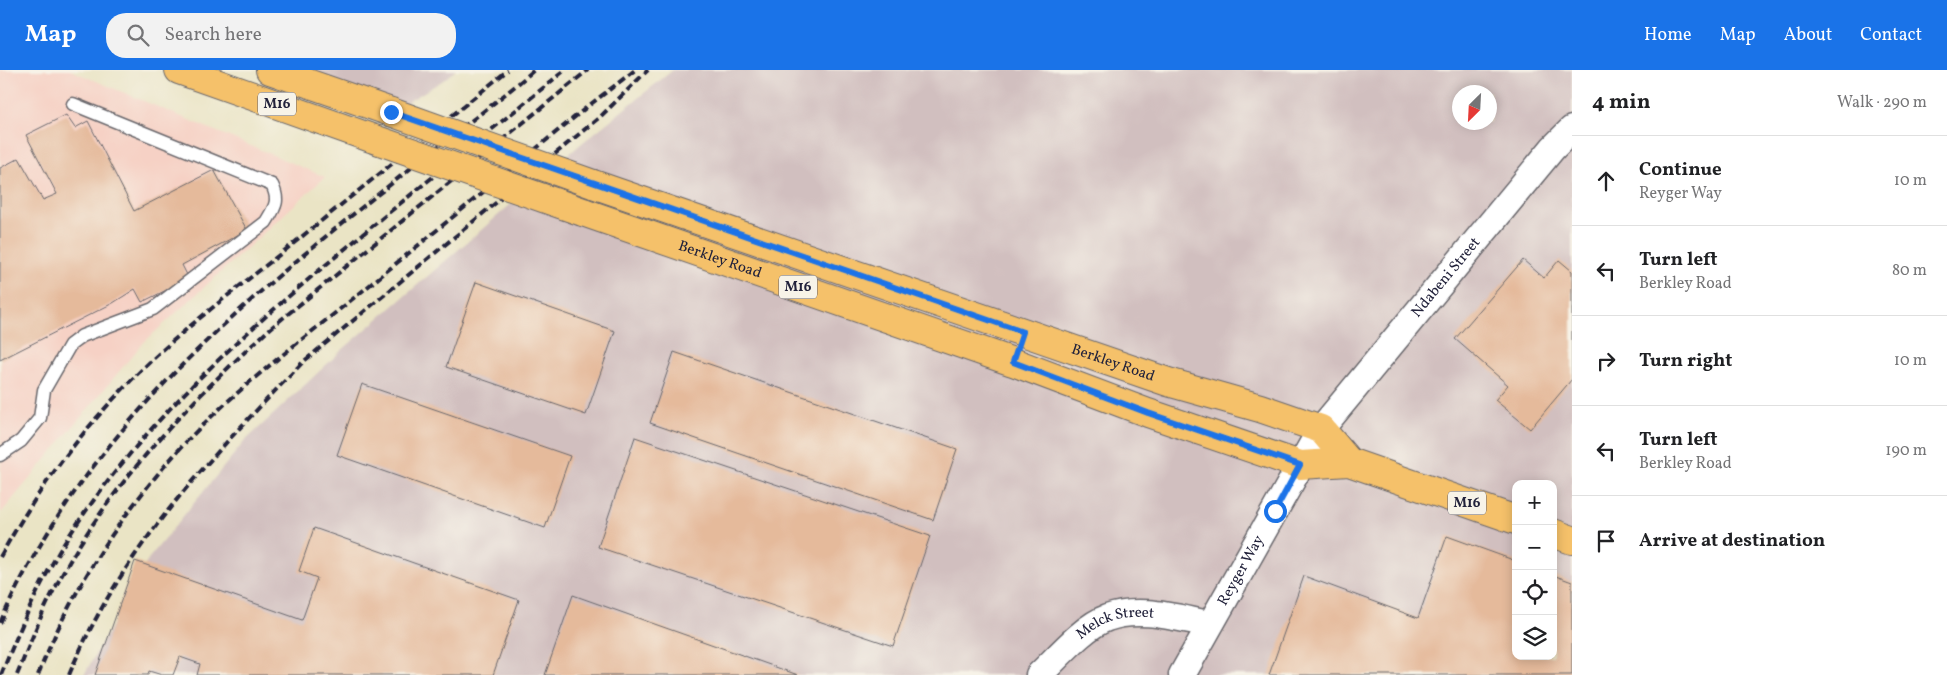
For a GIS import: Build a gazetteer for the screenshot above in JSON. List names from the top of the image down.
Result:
{
  "streets": {
    "main road": ["M16", "Berkley Road"],
    "street": ["Ndabeni Street", "Reyger Way", "Melck Street"]
  },
  "crossings": [
    ["Berkley Road", "Ndabeni Street"],
    ["Berkley Road", "Reyger Way"],
    ["Ndabeni Street", "Reyger Way"],
    ["Reyger Way", "Melck Street"]
  ],
  "north": "bottom left",
  "page": {
    "header": "Map",
    "search": "Search here",
    "nav": [
      "Home",
      "Map",
      "About",
      "Contact"
    ],
    "heading": ["4 min", "Walk · 290 m"],
    "list": [
      ["Continue", "Reyger Way", "10 m"],
      ["Turn left", "Berkley Road", "80 m"],
      ["Turn right", "10 m"],
      ["Turn left", "Berkley Road", "190 m"],
      "Arrive at destination"
    ],
    "map_buttons": ["+", "−"]
  }
}
